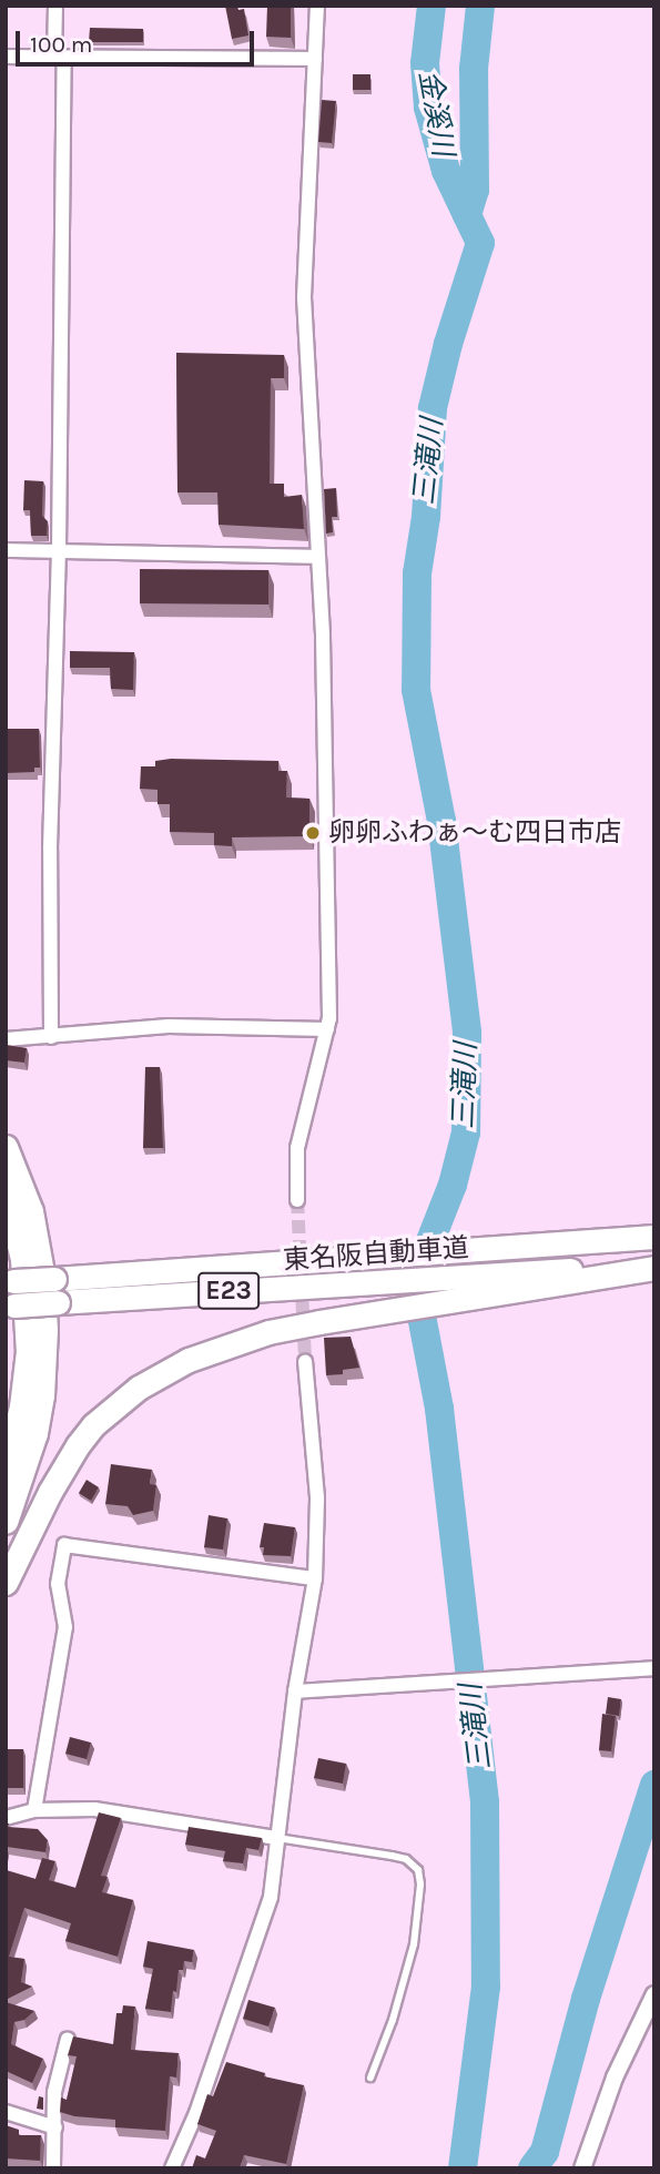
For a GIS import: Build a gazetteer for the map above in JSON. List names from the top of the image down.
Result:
{
  "streets": {
    "highway": ["東名阪自動車道", "E23"]
  },
  "water": ["金溪川", "三滝川"],
  "places": ["卵卵ふわぁ～む四日市店"],
  "scale_bar": "100 m"
}
